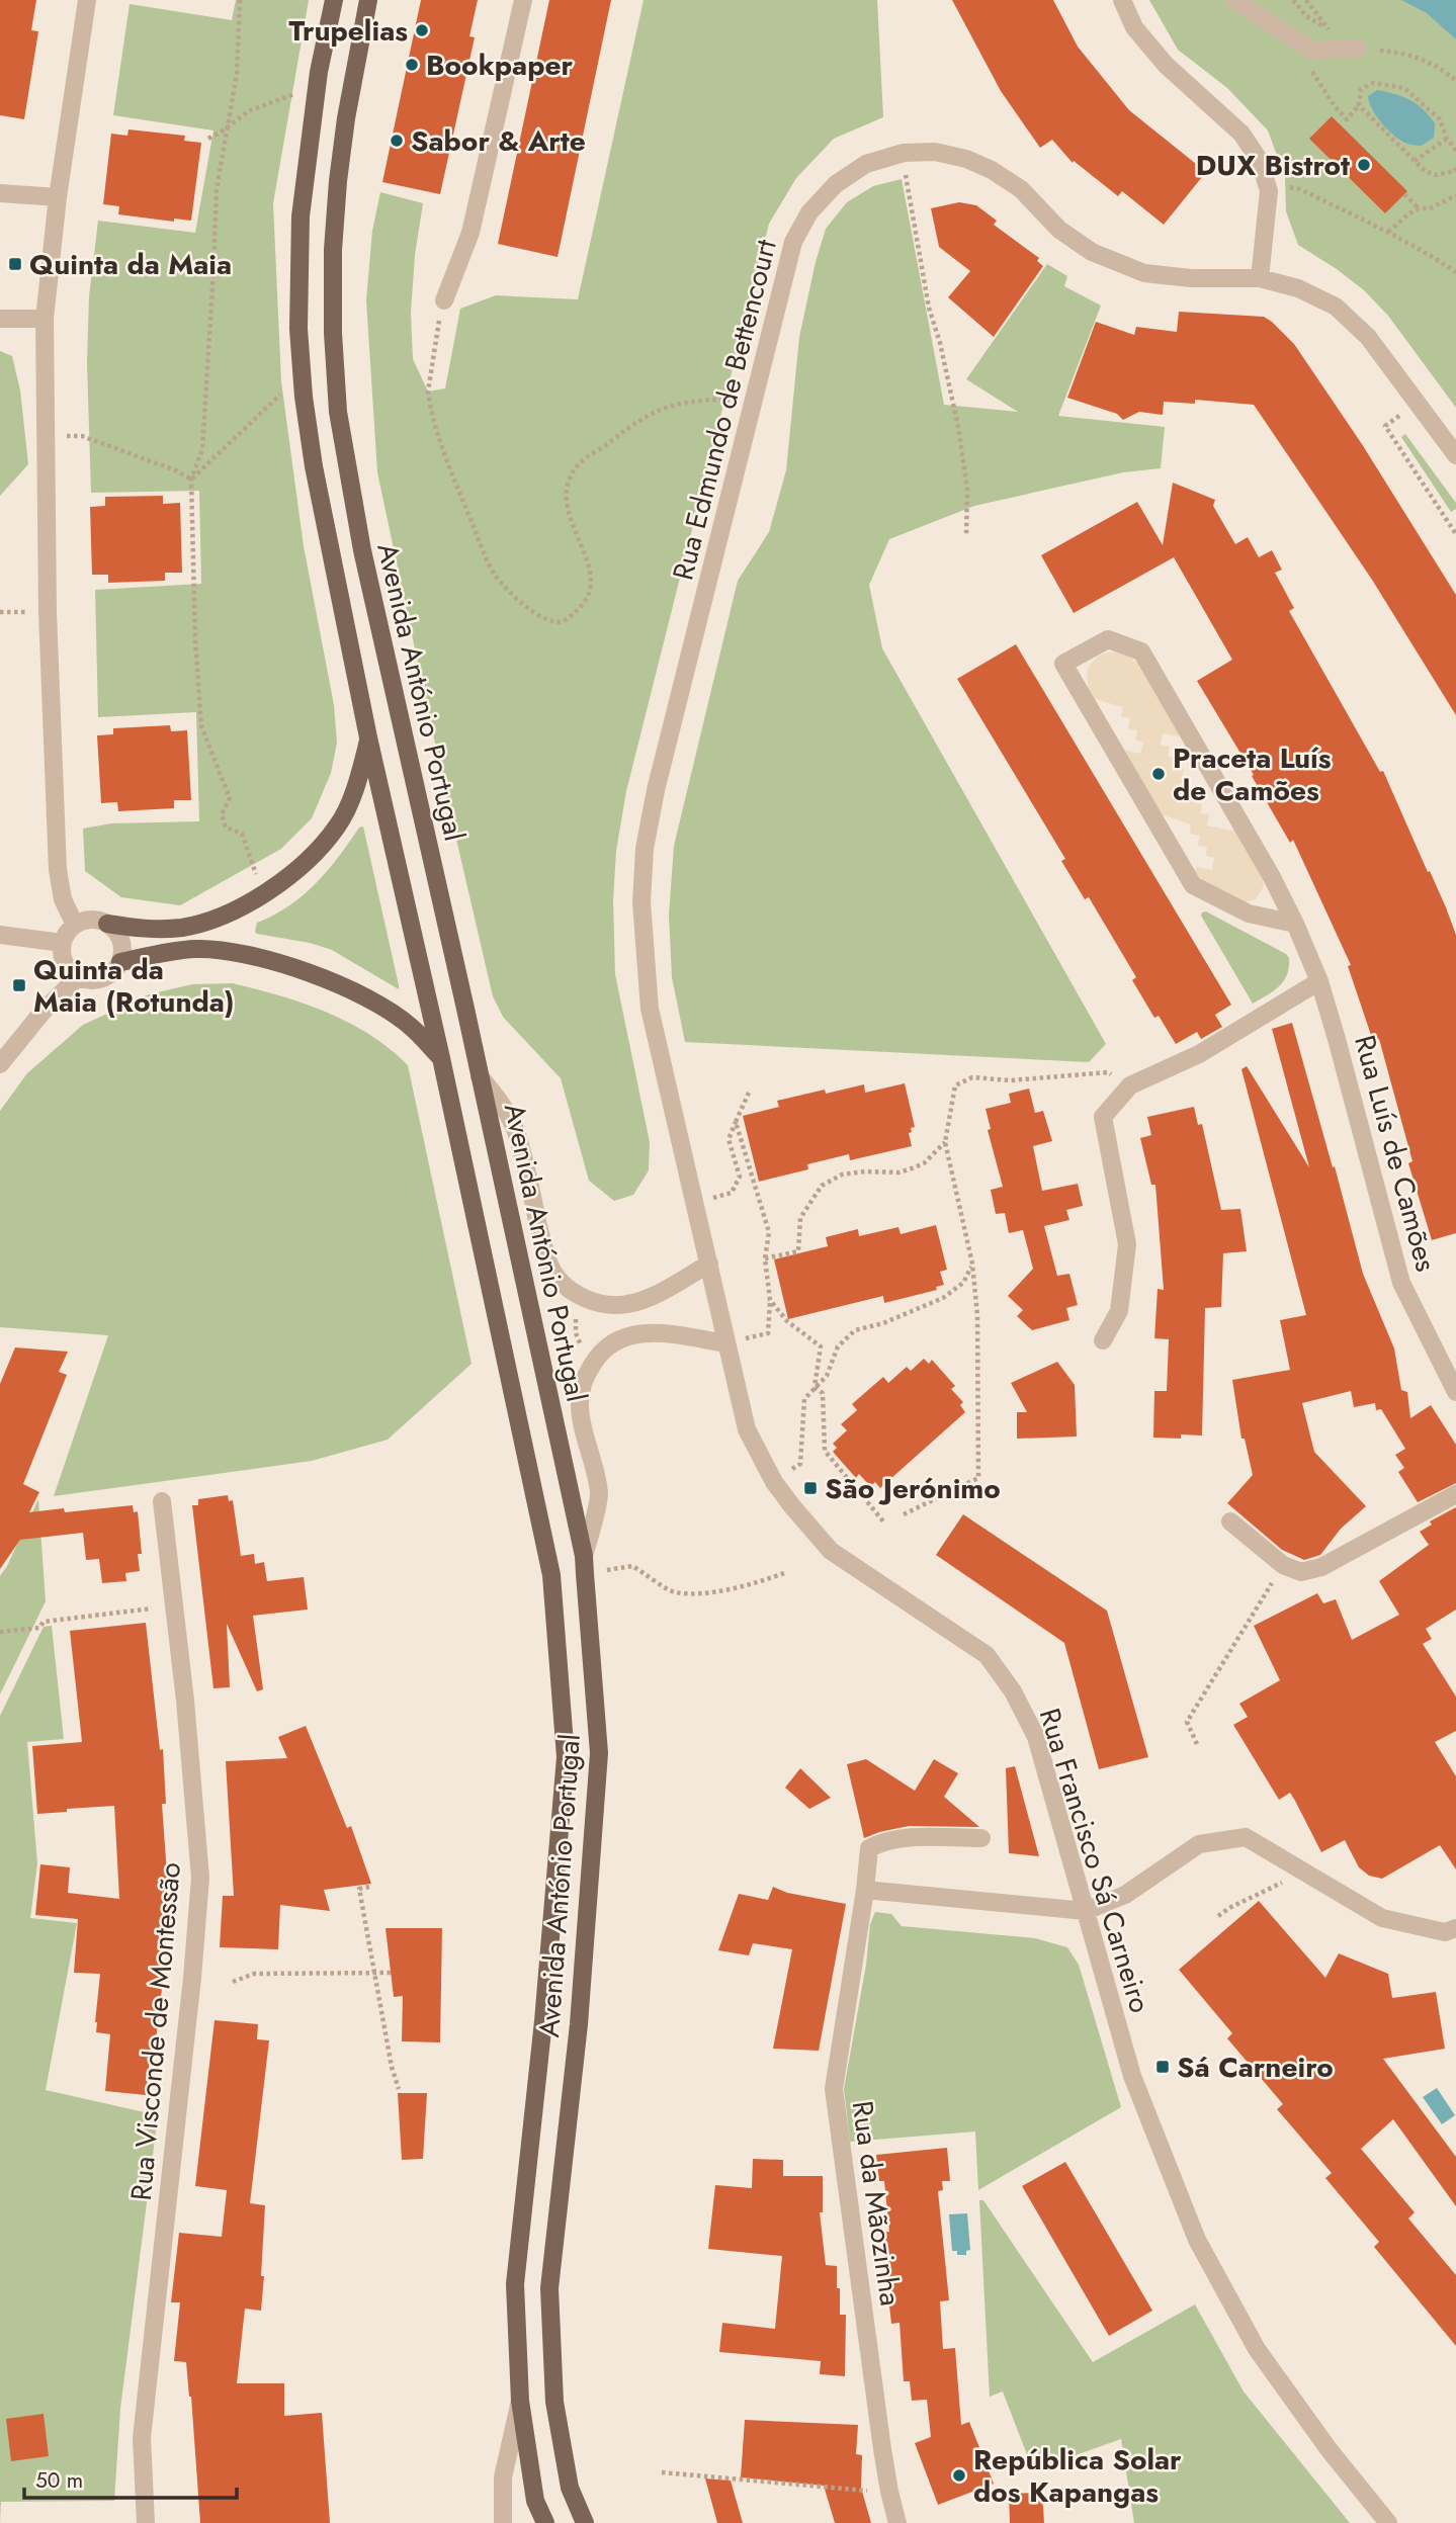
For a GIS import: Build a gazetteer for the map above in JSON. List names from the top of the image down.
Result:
{
  "streets": {
    "main road": ["Avenida António Portugal"],
    "street": [
      "Rua Edmundo de Bettencourt",
      "Rua Luís de Camões",
      "Rua Francisco Sá Carneiro",
      "Rua Visconde de Montessão",
      "Rua da Mãozinha"
    ]
  },
  "crossings": [
    ["Rua Edmundo de Bettencourt", "Rua Francisco Sá Carneiro"]
  ],
  "places": {
    "other": [
      "Trupelias",
      "Bookpaper",
      "Sabor & Arte",
      "DUX Bistrot",
      "Praceta Luís de Camões",
      "República Solar dos Kapangas"
    ],
    "transit": [
      "Quinta da Maia",
      "Quinta da Maia (Rotunda)",
      "São Jerónimo",
      "Sá Carneiro"
    ]
  },
  "scale_bar": "50 m"
}
